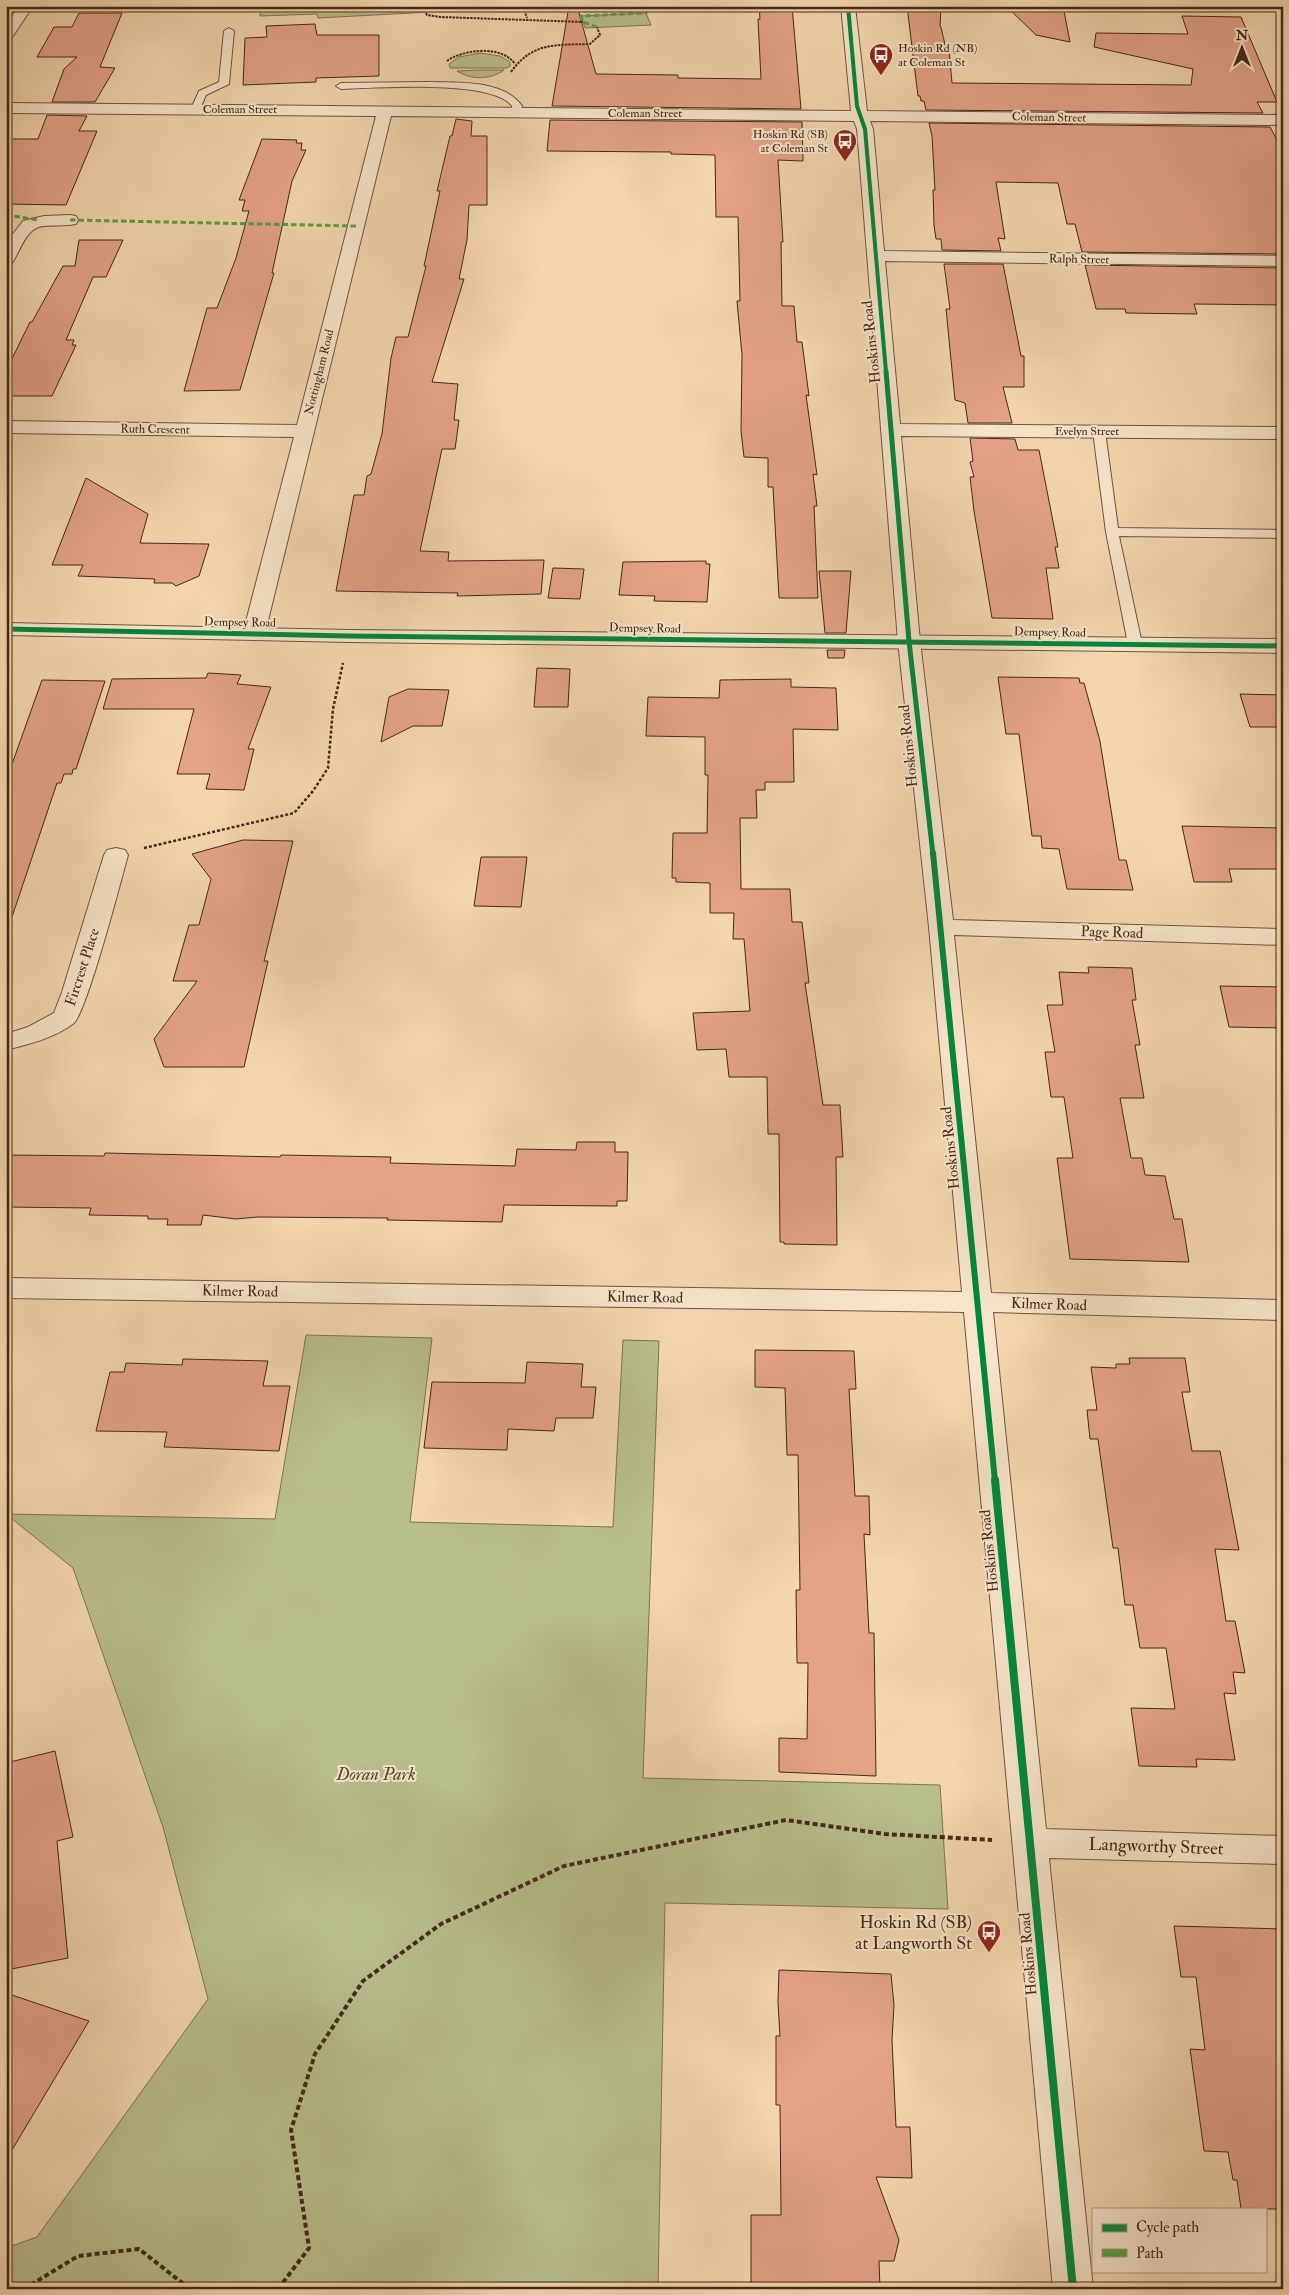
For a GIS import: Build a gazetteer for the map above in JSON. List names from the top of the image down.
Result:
{
  "streets": {
    "street": [
      "Coleman Street",
      "Ralph Street",
      "Hoskins Road",
      "Nottingham Road",
      "Ruth Crescent",
      "Evelyn Street",
      "Dempsey Road",
      "Page Road",
      "Fircrest Place",
      "Kilmer Road",
      "Langworthy Street"
    ]
  },
  "crossings": [
    ["Coleman Street", "Hoskins Road"],
    ["Coleman Street", "Nottingham Road"],
    ["Ralph Street", "Hoskins Road"],
    ["Hoskins Road", "Evelyn Street"],
    ["Hoskins Road", "Dempsey Road"],
    ["Hoskins Road", "Page Road"],
    ["Hoskins Road", "Kilmer Road"],
    ["Hoskins Road", "Langworthy Street"],
    ["Nottingham Road", "Ruth Crescent"],
    ["Nottingham Road", "Dempsey Road"]
  ],
  "parks": ["Doran Park"],
  "places": {
    "bus stop": ["Hoskin Rd (NB) at Coleman St", "Hoskin Rd (SB) at Coleman St", "Hoskin Rd (SB) at Langworth St"]
  },
  "legend": ["Cycle path", "Path"],
  "north": "top"
}
